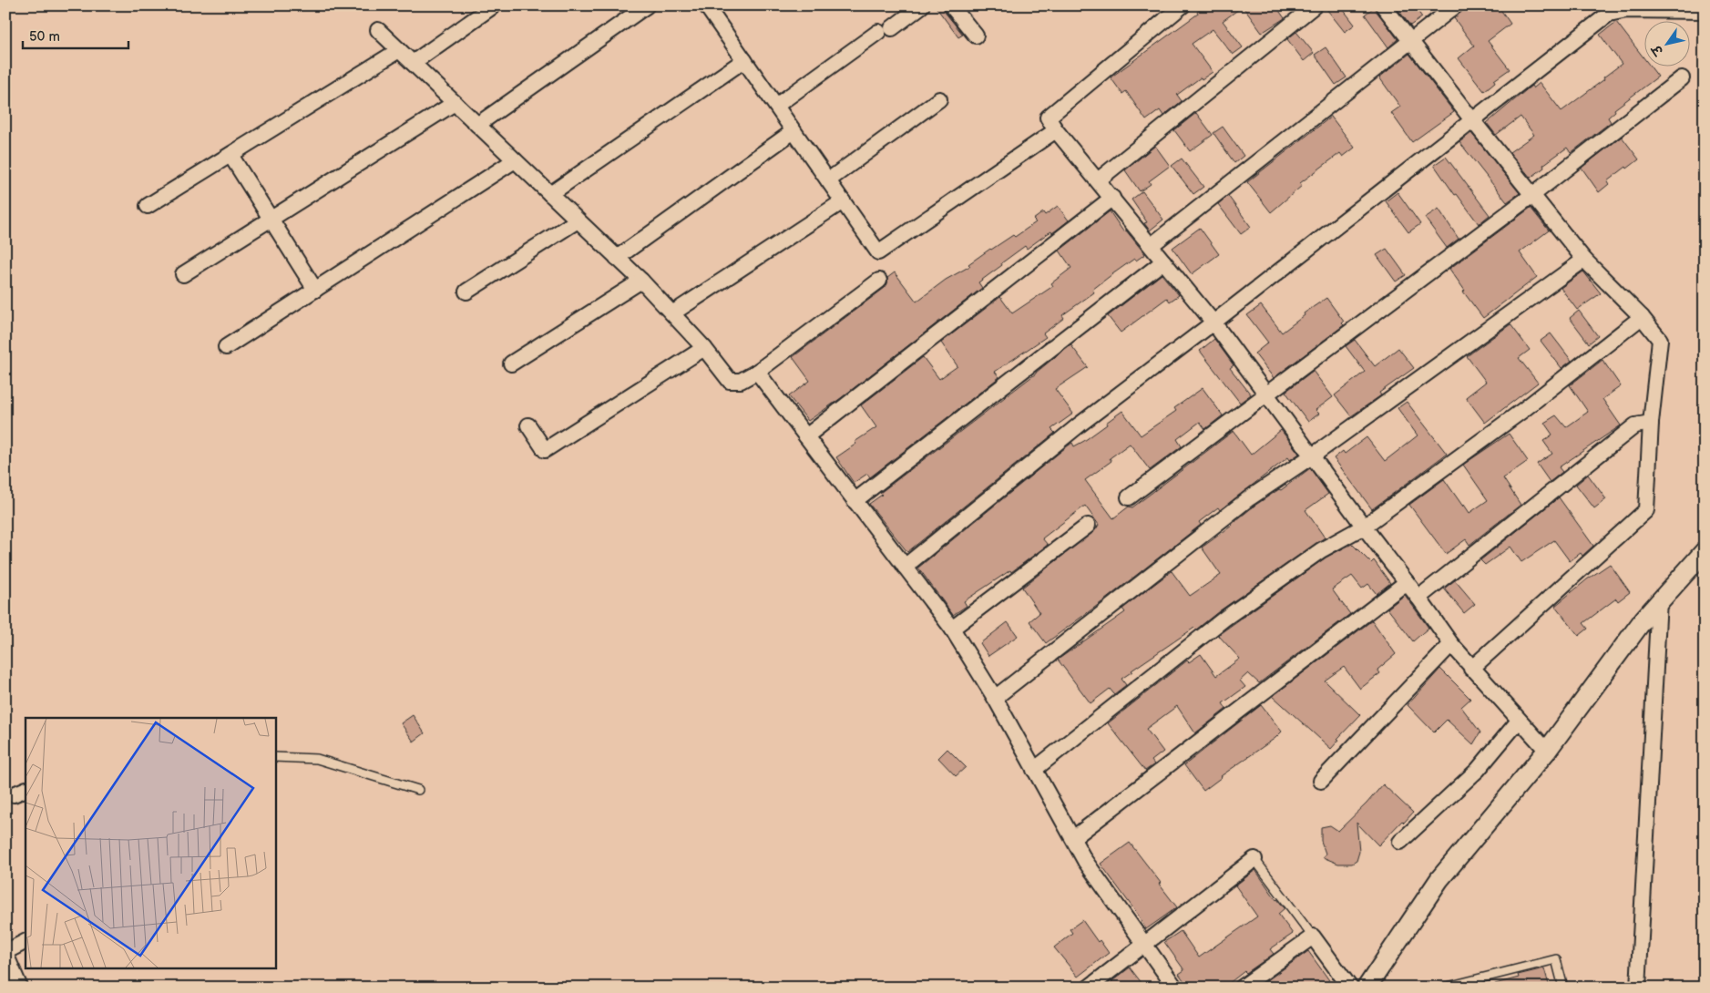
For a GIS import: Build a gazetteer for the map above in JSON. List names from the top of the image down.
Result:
{
  "scale_bar": "50 m",
  "north": "bottom left"
}
